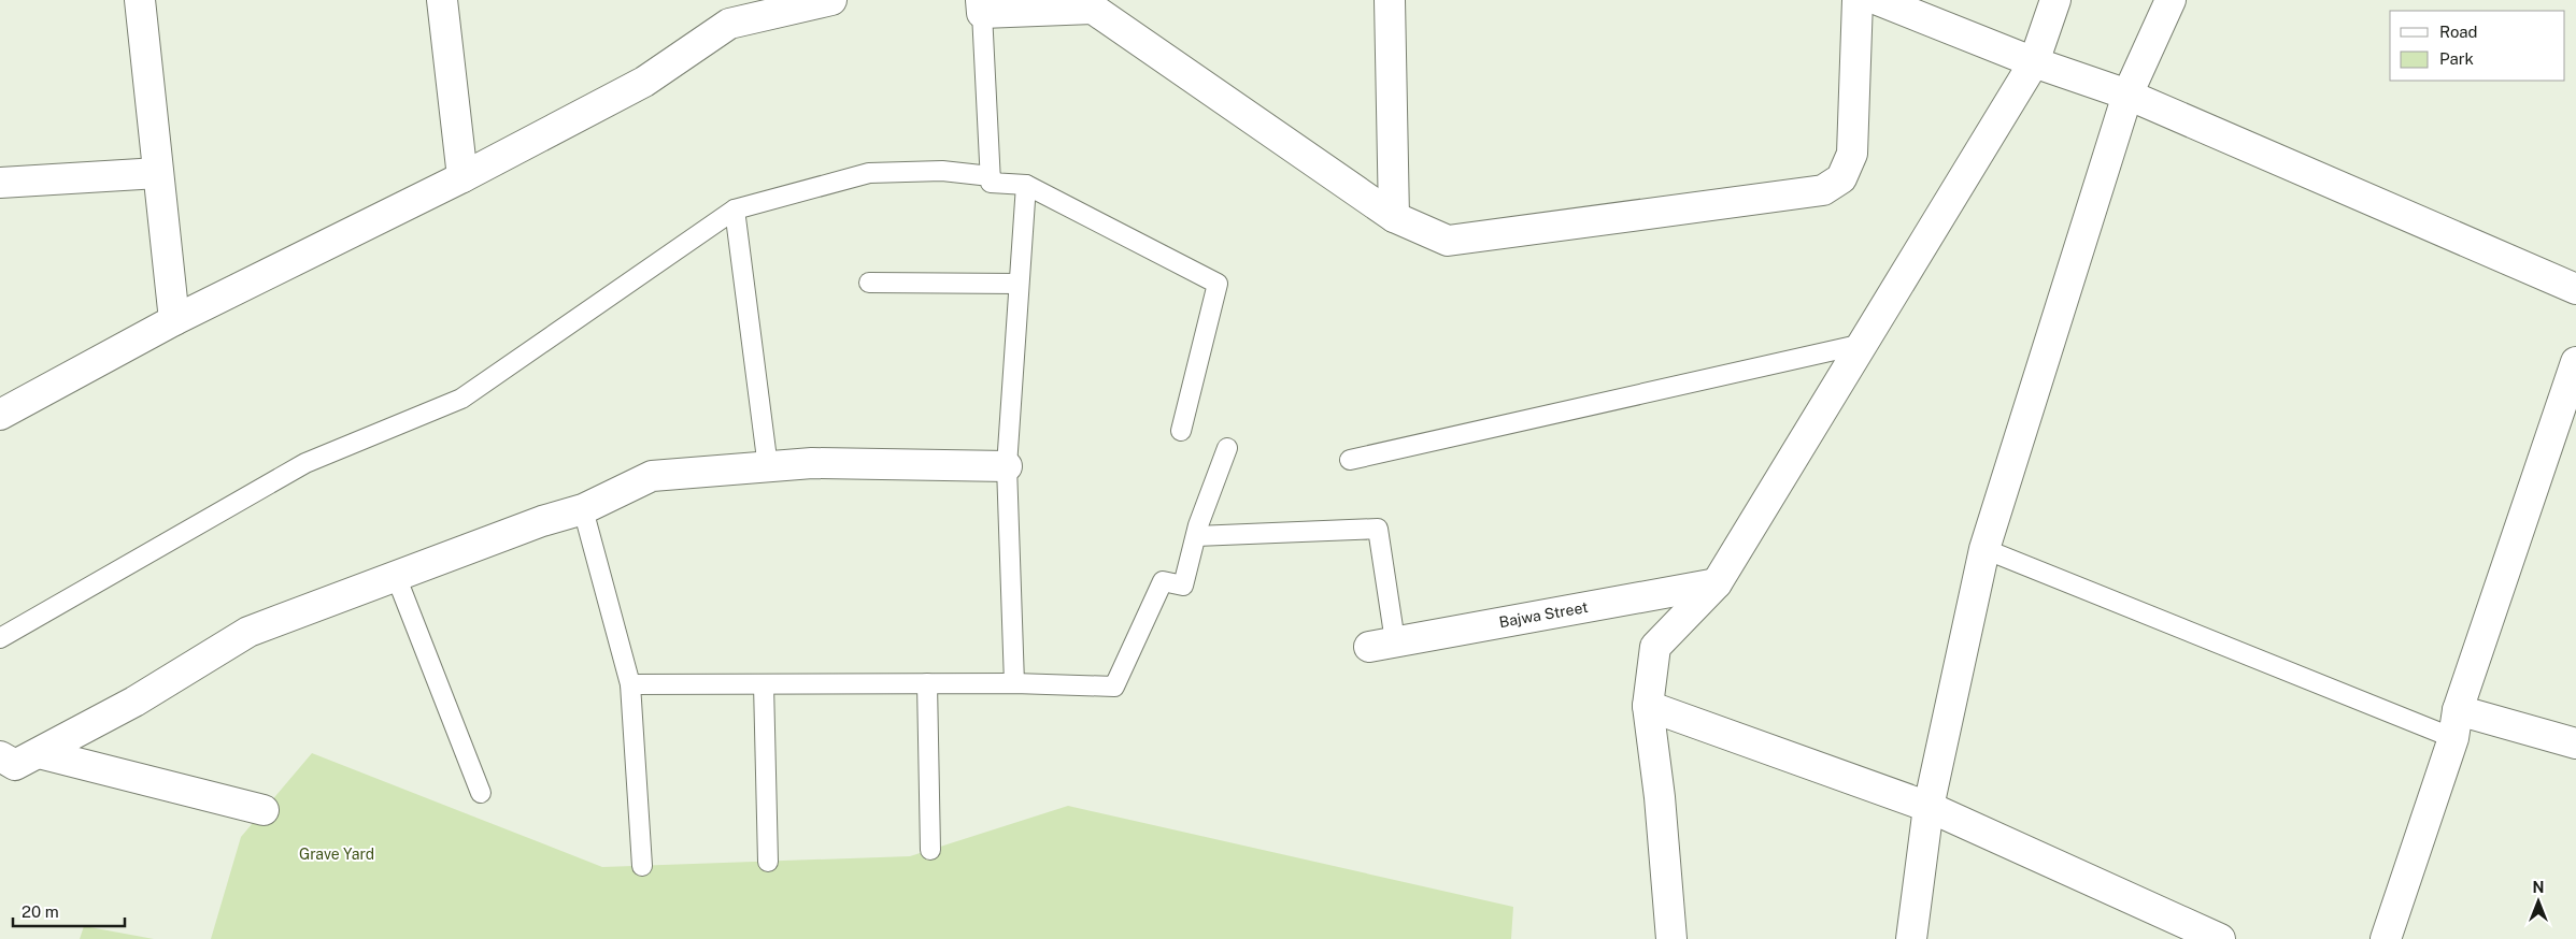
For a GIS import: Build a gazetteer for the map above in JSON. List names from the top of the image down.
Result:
{
  "streets": {
    "street": ["Bajwa Street"]
  },
  "parks": ["Grave Yard"],
  "legend": ["Road", "Park"],
  "scale_bar": "20 m",
  "north": "top"
}
